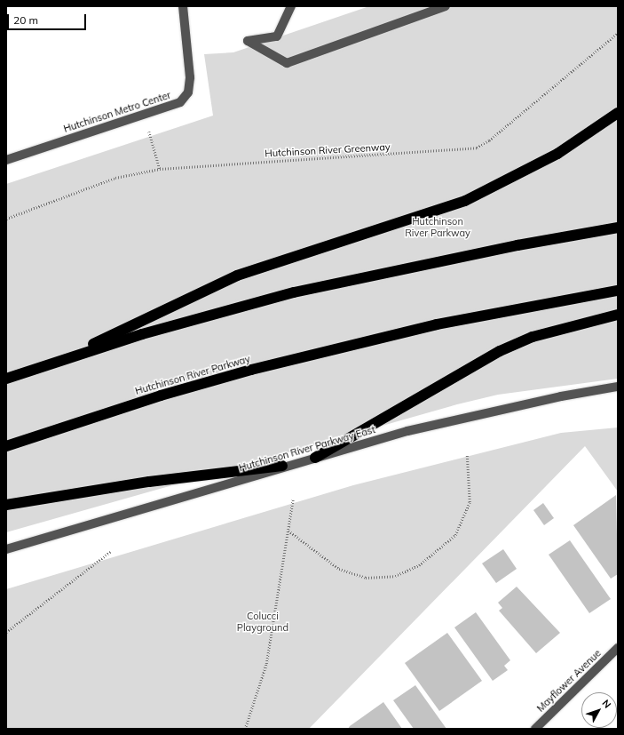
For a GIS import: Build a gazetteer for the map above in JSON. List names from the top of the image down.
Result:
{
  "streets": {
    "highway": ["Hutchinson River Parkway"],
    "street": ["Hutchinson Metro Center", "Hutchinson River Parkway East", "Mayflower Avenue"],
    "path": ["Hutchinson River Greenway"]
  },
  "parks": ["Hutchinson River Parkway", "Colucci Playground"],
  "scale_bar": "20 m",
  "north": "top right"
}
